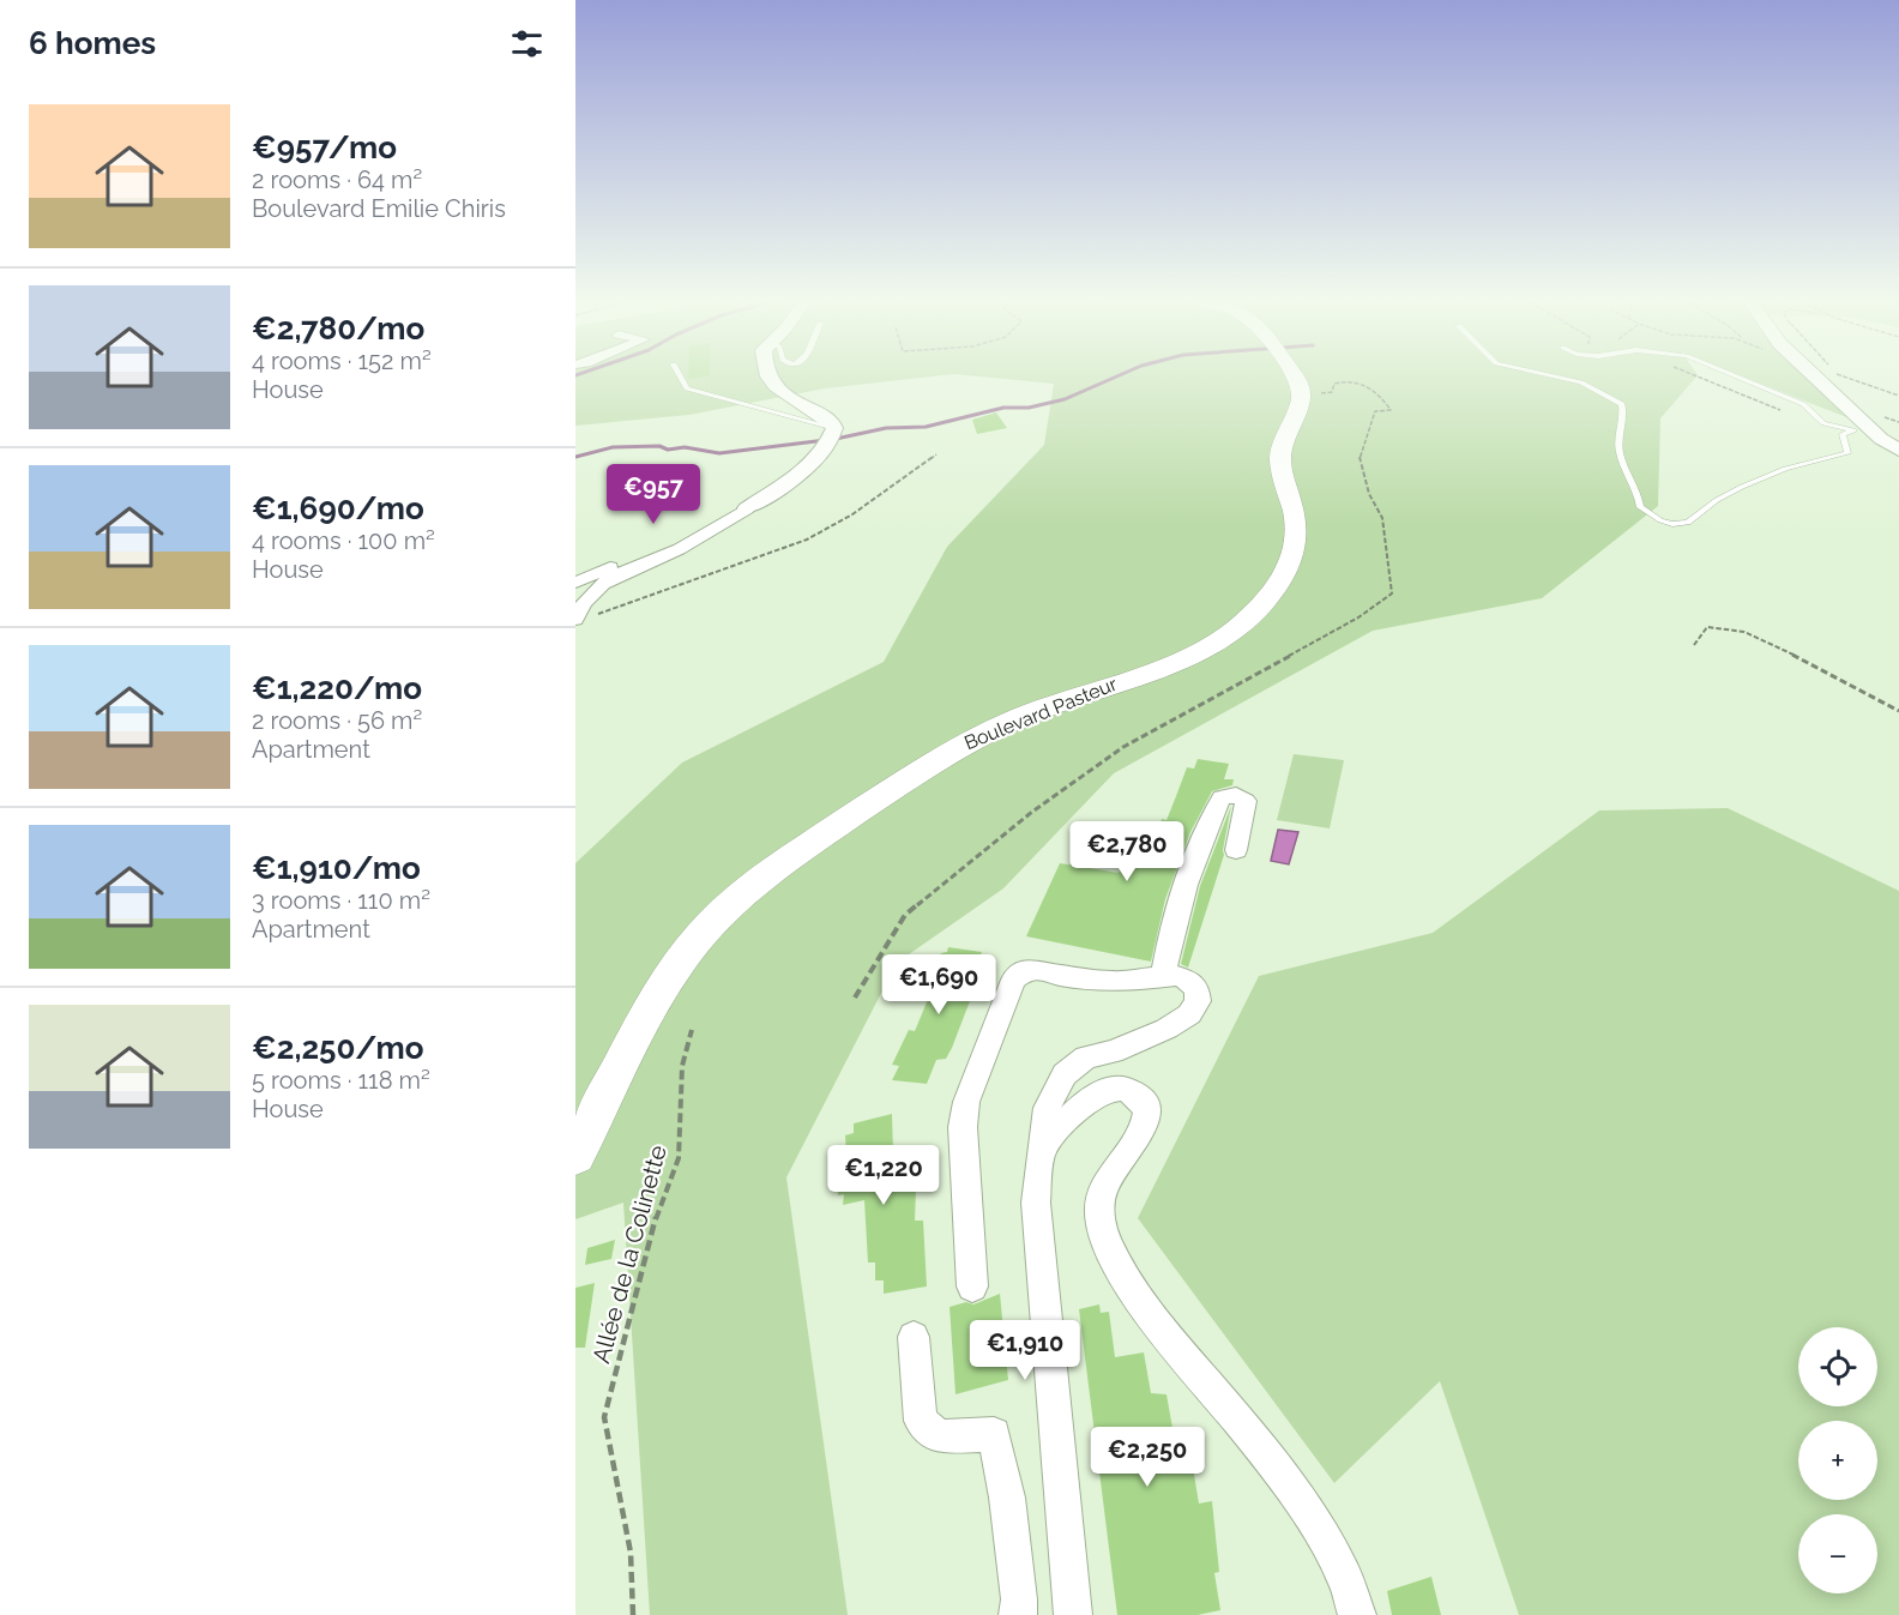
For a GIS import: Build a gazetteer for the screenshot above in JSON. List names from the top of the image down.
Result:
{
  "streets": {
    "main road": ["Boulevard Pasteur"],
    "path": ["Allée de la Colinette"]
  },
  "page": {
    "heading": "6 homes",
    "list": [
      {
        "name": "€957/mo",
        "note": "2 rooms · 64 m² · Boulevard Emilie Chiris"
      },
      {
        "name": "€2,780/mo",
        "note": "4 rooms · 152 m² · House"
      },
      {
        "name": "€1,690/mo",
        "note": "4 rooms · 100 m² · House"
      },
      {
        "name": "€1,220/mo",
        "note": "2 rooms · 56 m² · Apartment"
      },
      {
        "name": "€1,910/mo",
        "note": "3 rooms · 110 m² · Apartment"
      },
      {
        "name": "€2,250/mo",
        "note": "5 rooms · 118 m² · House"
      }
    ],
    "price": [
      "€957",
      "€2,780",
      "€1,690",
      "€1,220",
      "€1,910",
      "€2,250"
    ],
    "map_buttons": ["+", "−"]
  }
}
